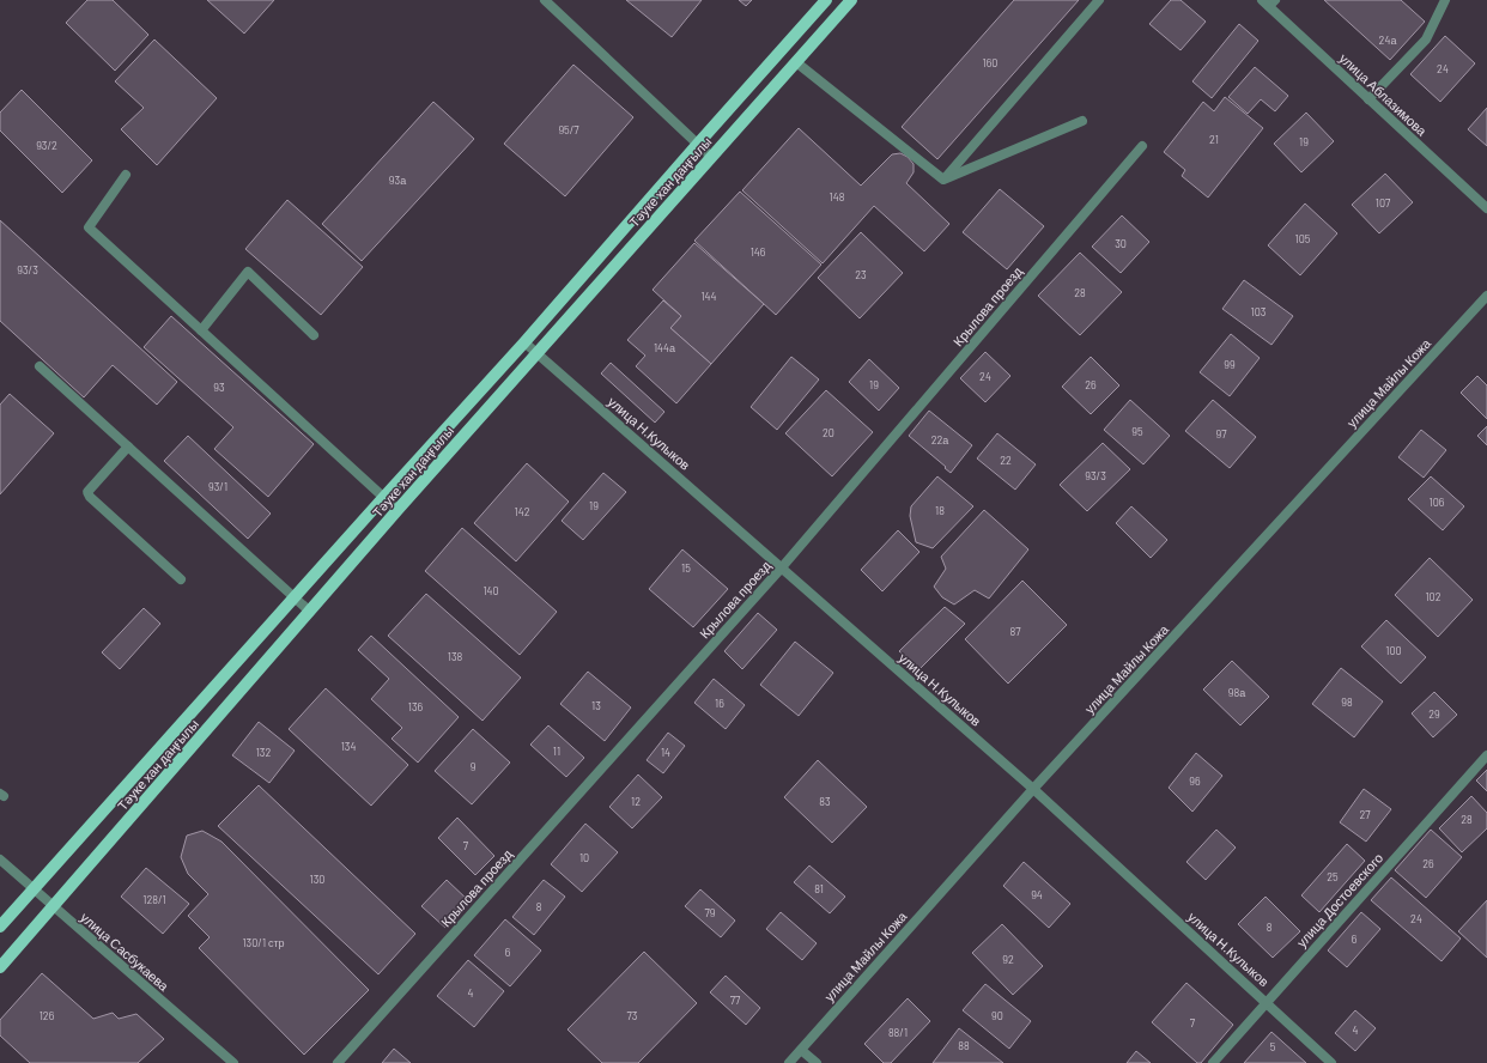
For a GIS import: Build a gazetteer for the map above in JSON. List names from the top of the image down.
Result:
{
  "streets": {
    "main road": ["Тәуке хан даңғылы"],
    "street": [
      "улица Аблазимова",
      "Крылова проезд",
      "улица Майлы Кожа",
      "улица Н.Кулыков",
      "улица Достоевского",
      "улица Сасбукаева"
    ]
  },
  "crossings": [
    ["Тәуке хан даңғылы", "улица Н.Кулыков"],
    ["Тәуке хан даңғылы", "улица Сасбукаева"],
    ["Крылова проезд", "улица Н.Кулыков"],
    ["улица Майлы Кожа", "улица Н.Кулыков"],
    ["улица Н.Кулыков", "улица Достоевского"]
  ],
  "house_numbers": [
    "24а",
    "160",
    "24",
    "95/7",
    "21",
    "19",
    "93/2",
    "93а",
    "148",
    "107",
    "105",
    "30",
    "146",
    "93/3",
    "23",
    "28",
    "144",
    "103",
    "144а",
    "99",
    "24",
    "19",
    "26",
    "93",
    "95",
    "20",
    "97",
    "22а",
    "22",
    "93/3",
    "93/1",
    "106",
    "19",
    "18",
    "142",
    "15",
    "140",
    "102",
    "87",
    "100",
    "138",
    "98а",
    "98",
    "16",
    "13",
    "136",
    "29",
    "134",
    "11",
    "132",
    "14",
    "9",
    "96",
    "12",
    "83",
    "27",
    "28",
    "7",
    "10",
    "26",
    "25",
    "130",
    "81",
    "94",
    "128/1",
    "8",
    "79",
    "24",
    "8",
    "6",
    "130/1 стр",
    "6",
    "92",
    "4",
    "77",
    "126",
    "73",
    "90",
    "7",
    "4",
    "88/1",
    "88",
    "5"
  ]
}
